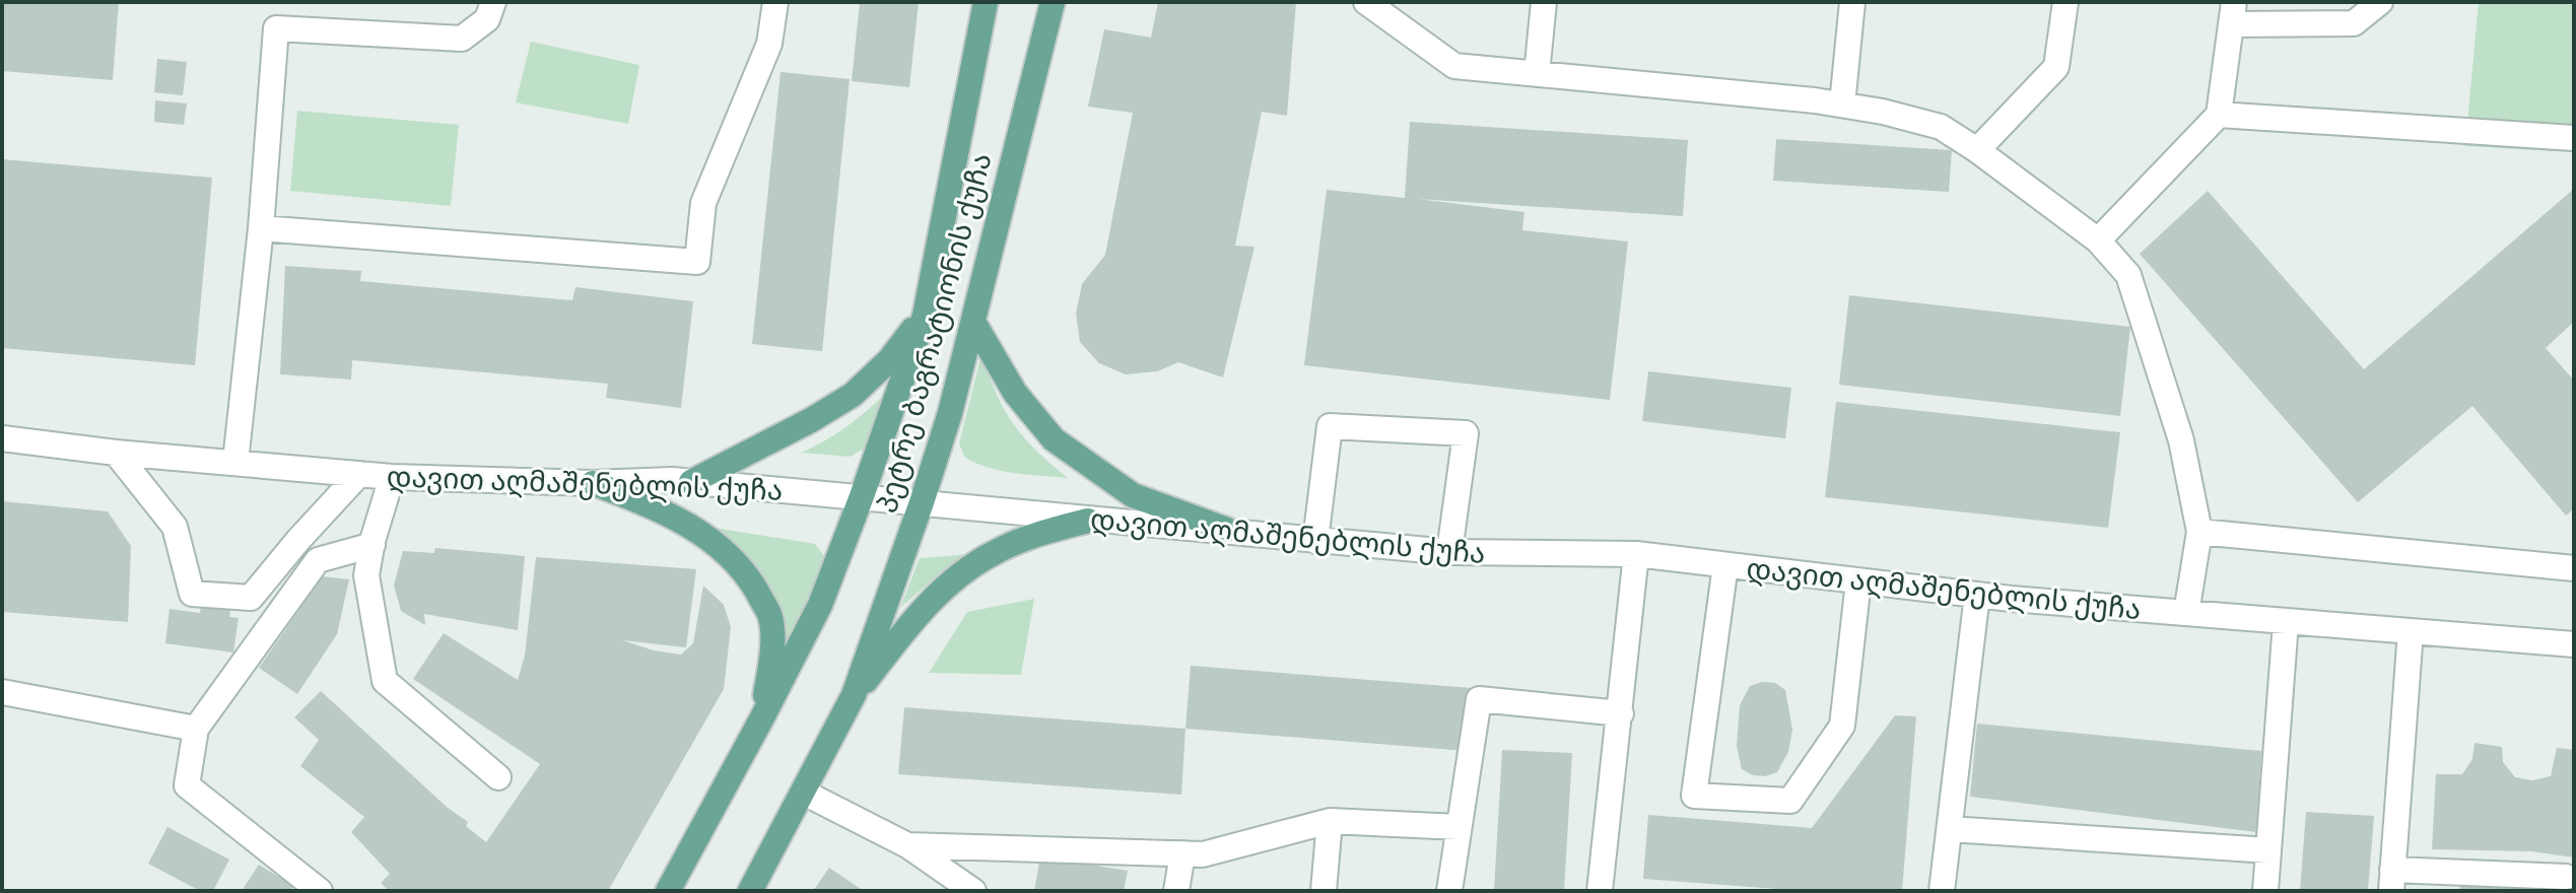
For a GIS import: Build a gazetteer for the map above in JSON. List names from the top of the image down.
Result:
{
  "streets": {
    "main road": ["პეტრე ბაგრატიონის ქუჩა"],
    "street": ["დავით აღმაშენებლის ქუჩა"]
  },
  "crossings": [
    ["პეტრე ბაგრატიონის ქუჩა", "დავით აღმაშენებლის ქუჩა"]
  ]
}
